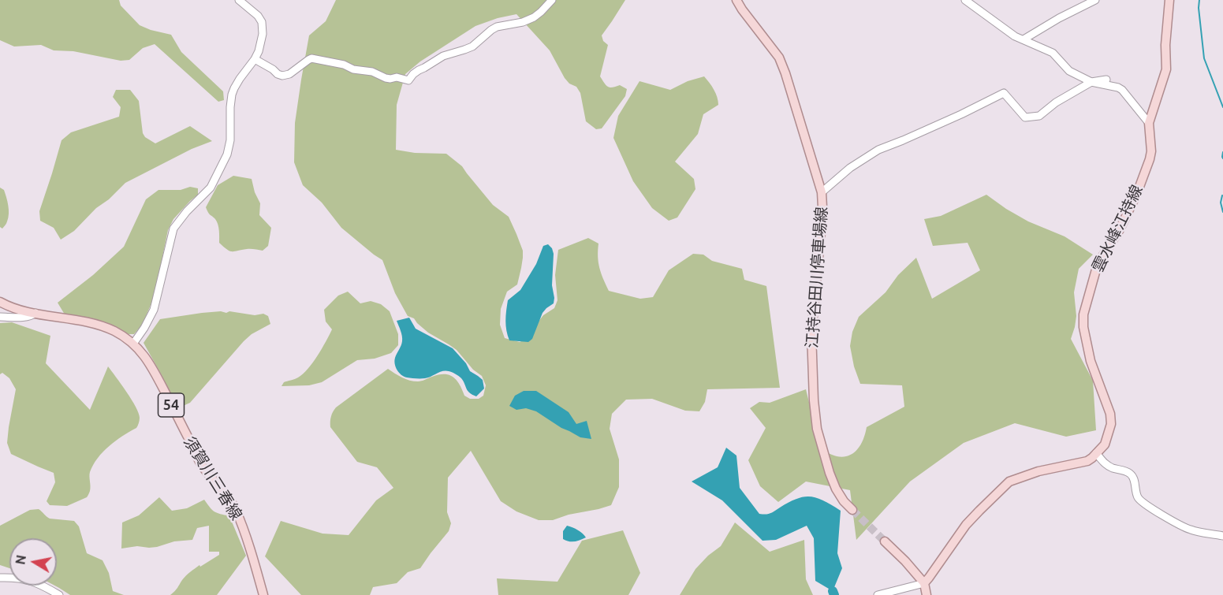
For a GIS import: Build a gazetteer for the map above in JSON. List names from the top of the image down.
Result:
{
  "streets": {
    "main road": [
      "雲水峰江持線",
      "江持谷田川停車場線",
      "54",
      "須賀川三春線"
    ]
  },
  "north": "left"
}
